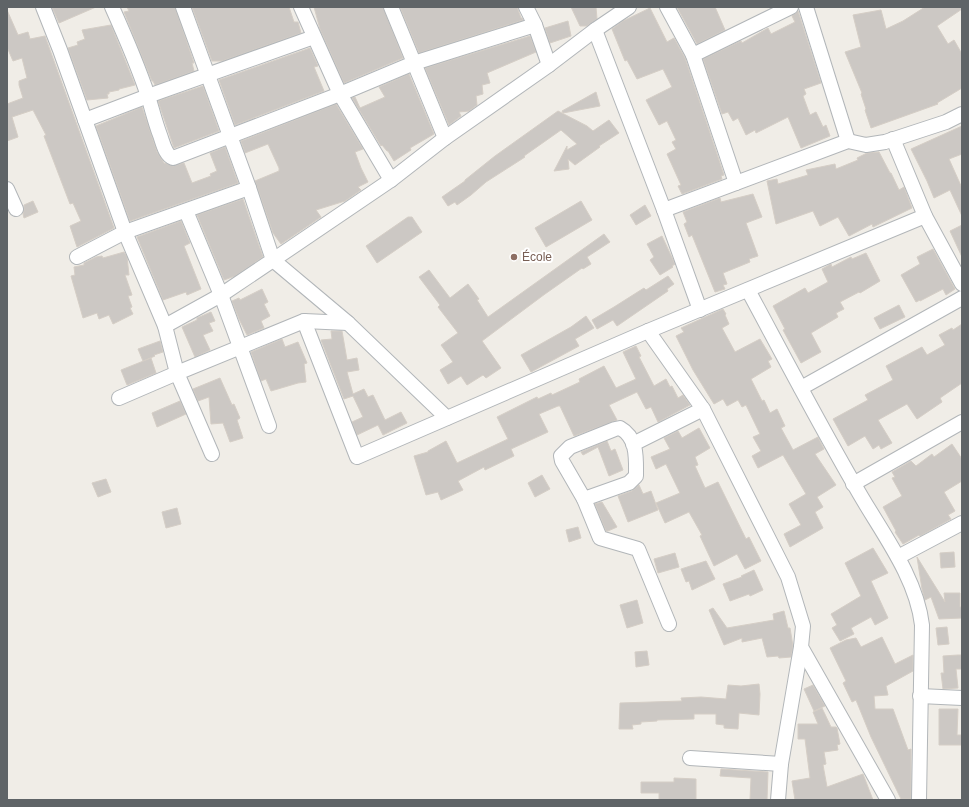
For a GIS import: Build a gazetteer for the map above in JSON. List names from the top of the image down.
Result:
{
  "places": ["École"]
}
